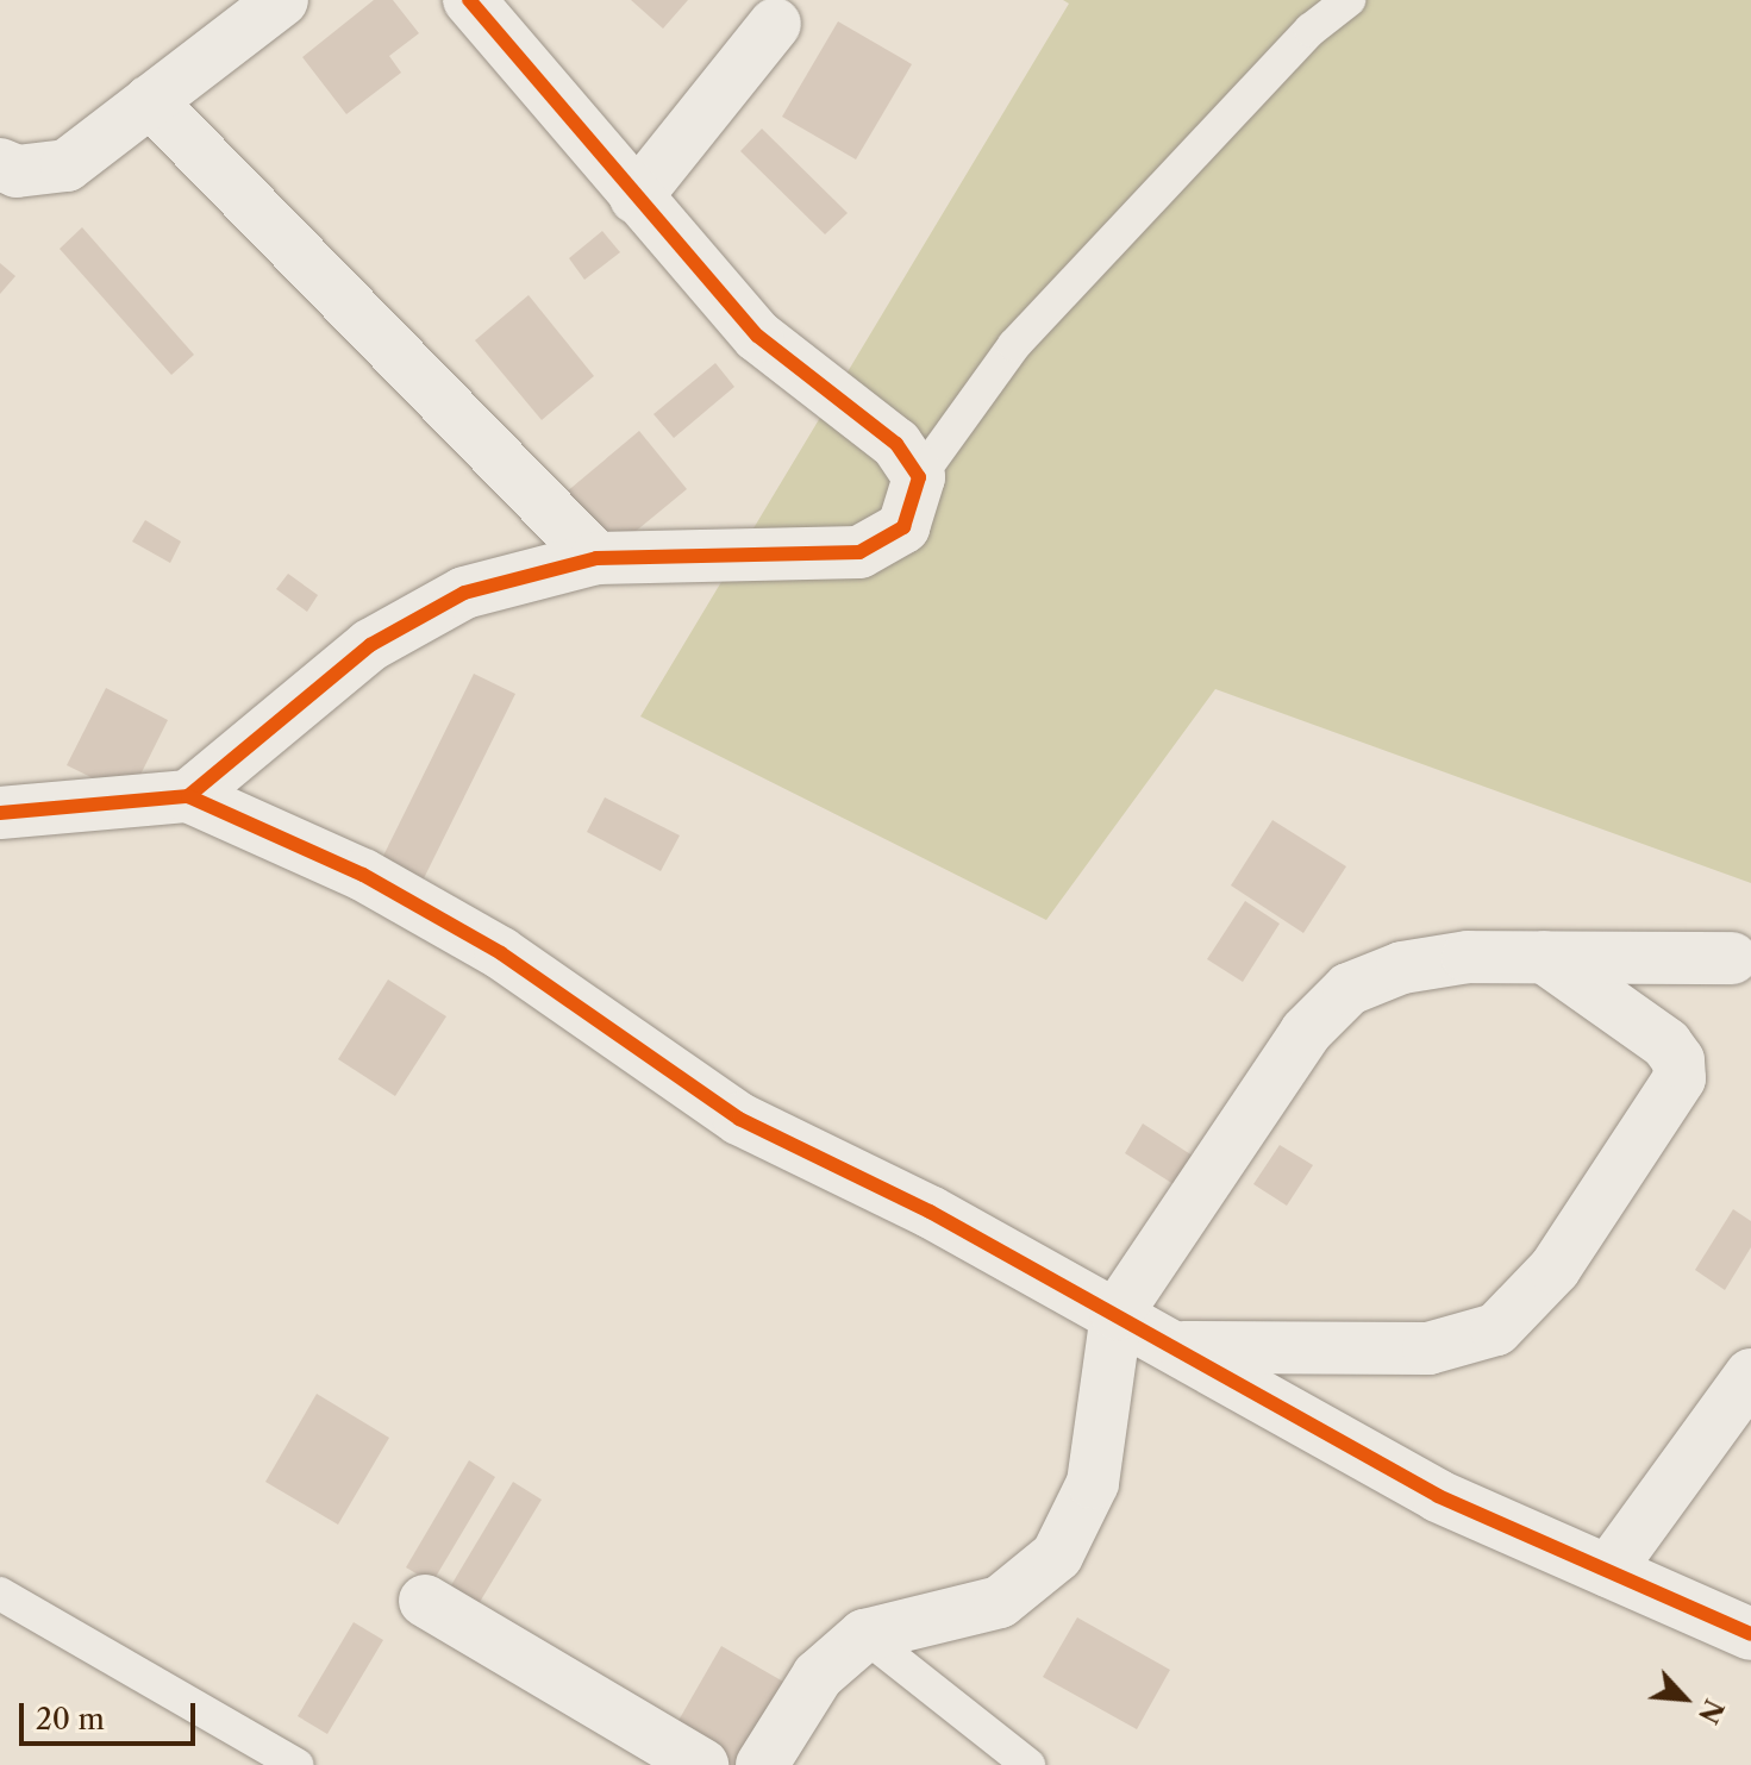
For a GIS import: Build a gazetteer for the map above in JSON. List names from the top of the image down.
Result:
{
  "scale_bar": "20 m",
  "north": "bottom right"
}
